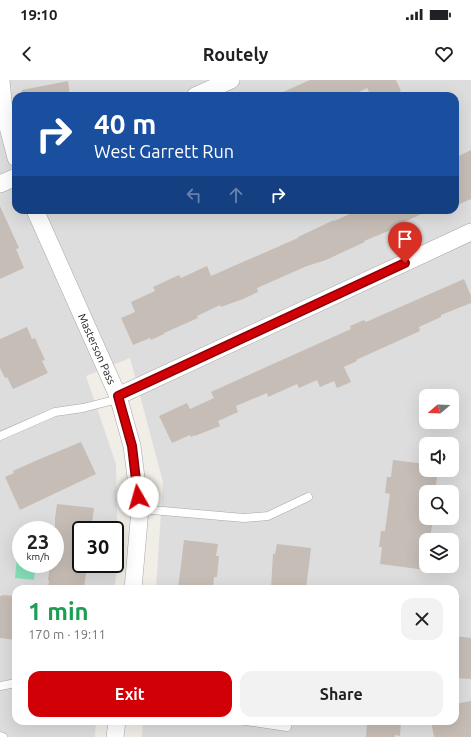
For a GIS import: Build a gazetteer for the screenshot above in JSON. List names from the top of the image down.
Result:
{
  "streets": {
    "street": ["Masterson Pass"]
  },
  "north": "left",
  "page": {
    "status": "19:10",
    "header": "Routely",
    "turn": ["40 m", "West Garrett Run"],
    "speed": "23 km/h",
    "limit": "30",
    "heading": ["1 min", "170 m · 19:11"],
    "buttons": ["Exit", "Share"]
  }
}
